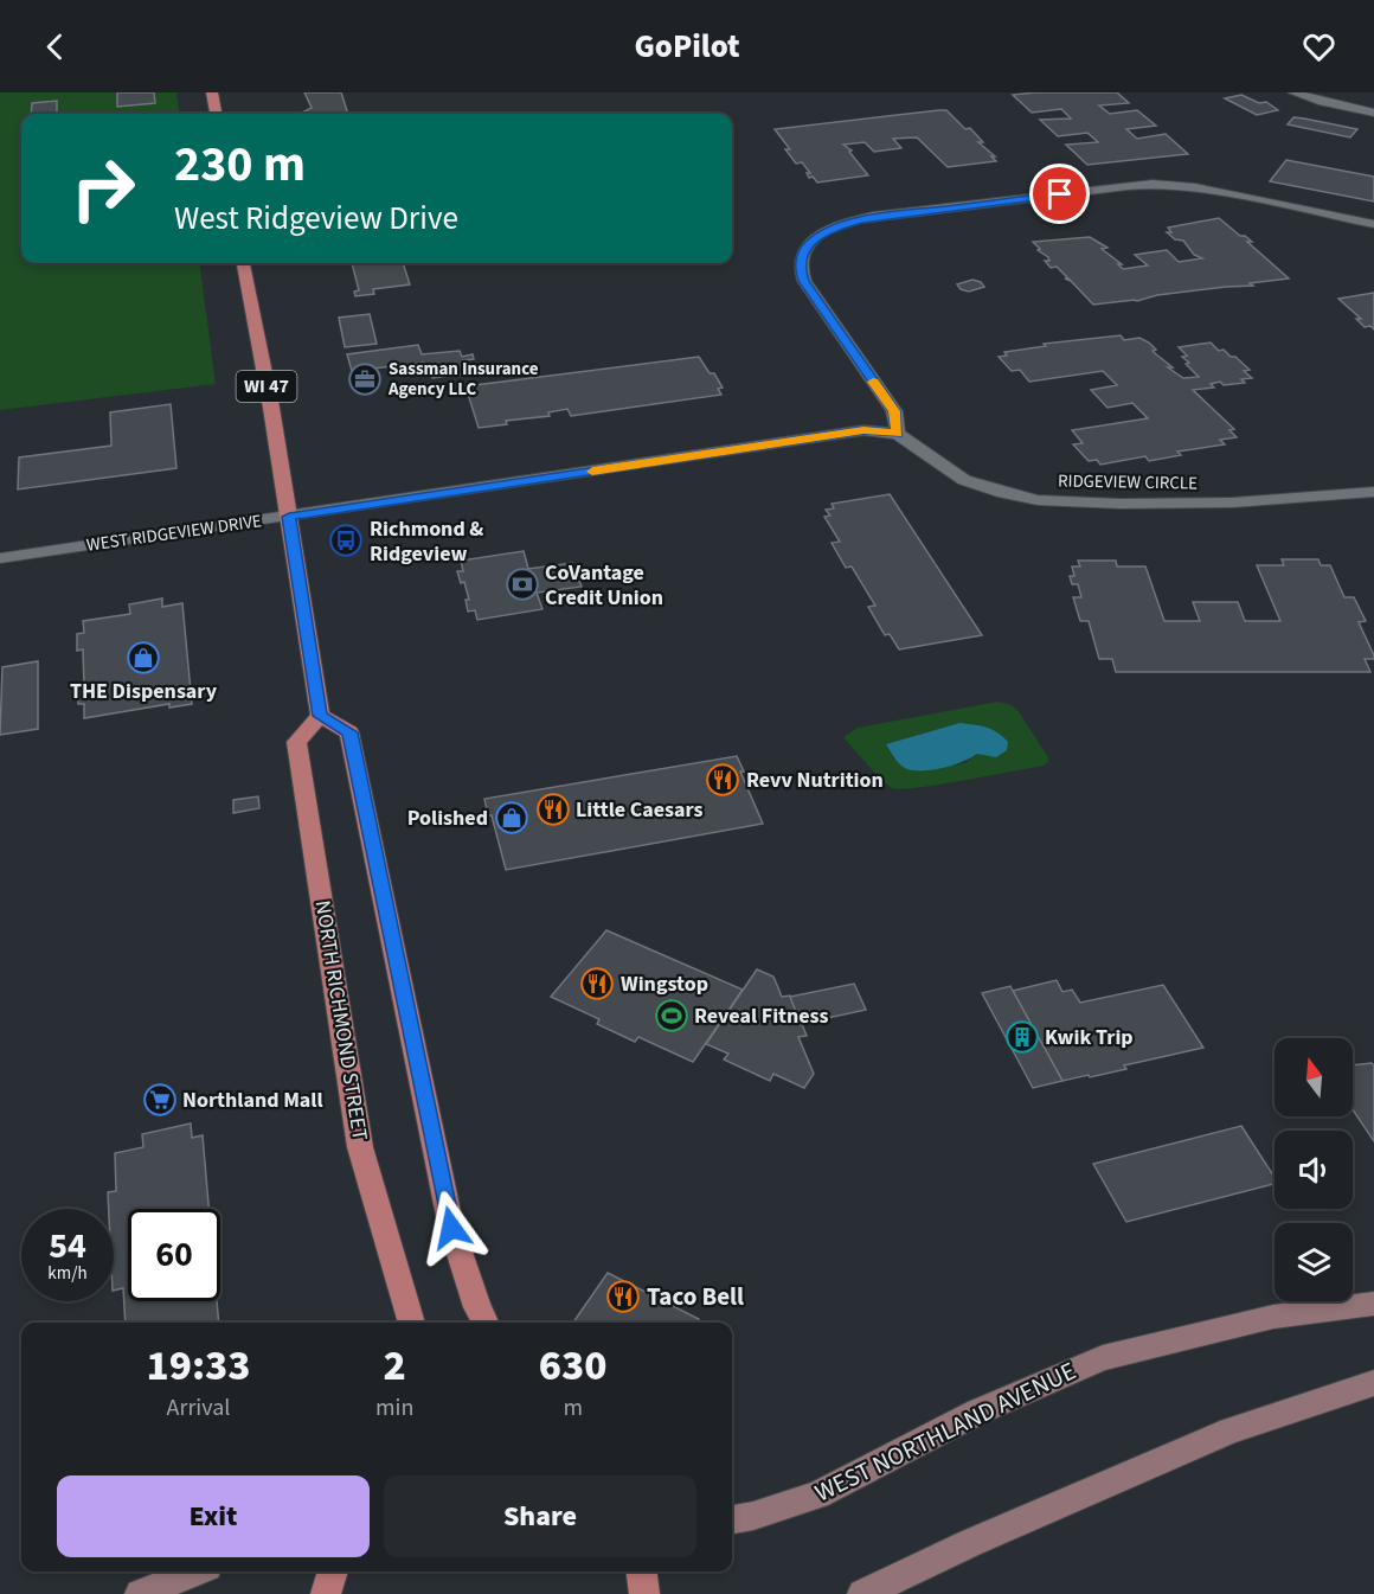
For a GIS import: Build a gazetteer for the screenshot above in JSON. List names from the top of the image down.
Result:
{
  "streets": {
    "main road": ["WI 47", "NORTH RICHMOND STREET", "WEST NORTHLAND AVENUE"],
    "street": ["RIDGEVIEW CIRCLE", "WEST RIDGEVIEW DRIVE"]
  },
  "crossings": [
    ["WI 47", "WEST RIDGEVIEW DRIVE"],
    ["WI 47", "NORTH RICHMOND STREET"],
    ["RIDGEVIEW CIRCLE", "WEST RIDGEVIEW DRIVE"]
  ],
  "places": {
    "office": ["Sassman Insurance Agency LLC"],
    "bus stop": ["Richmond & Ridgeview"],
    "bank": ["CoVantage Credit Union"],
    "shop": ["THE Dispensary", "Polished"],
    "restaurant": [
      "Revv Nutrition",
      "Little Caesars",
      "Wingstop",
      "Taco Bell"
    ],
    "sports": ["Reveal Fitness"],
    "building": ["Kwik Trip"],
    "supermarket": ["Northland Mall"]
  },
  "north": "top",
  "page": {
    "header": "GoPilot",
    "turn": ["230 m", "West Ridgeview Drive"],
    "speed": "54 km/h",
    "limit": "60",
    "eta": [
      "19:33",
      "Arrival",
      "2",
      "min",
      "630",
      "m"
    ],
    "buttons": ["Exit", "Share"]
  }
}
